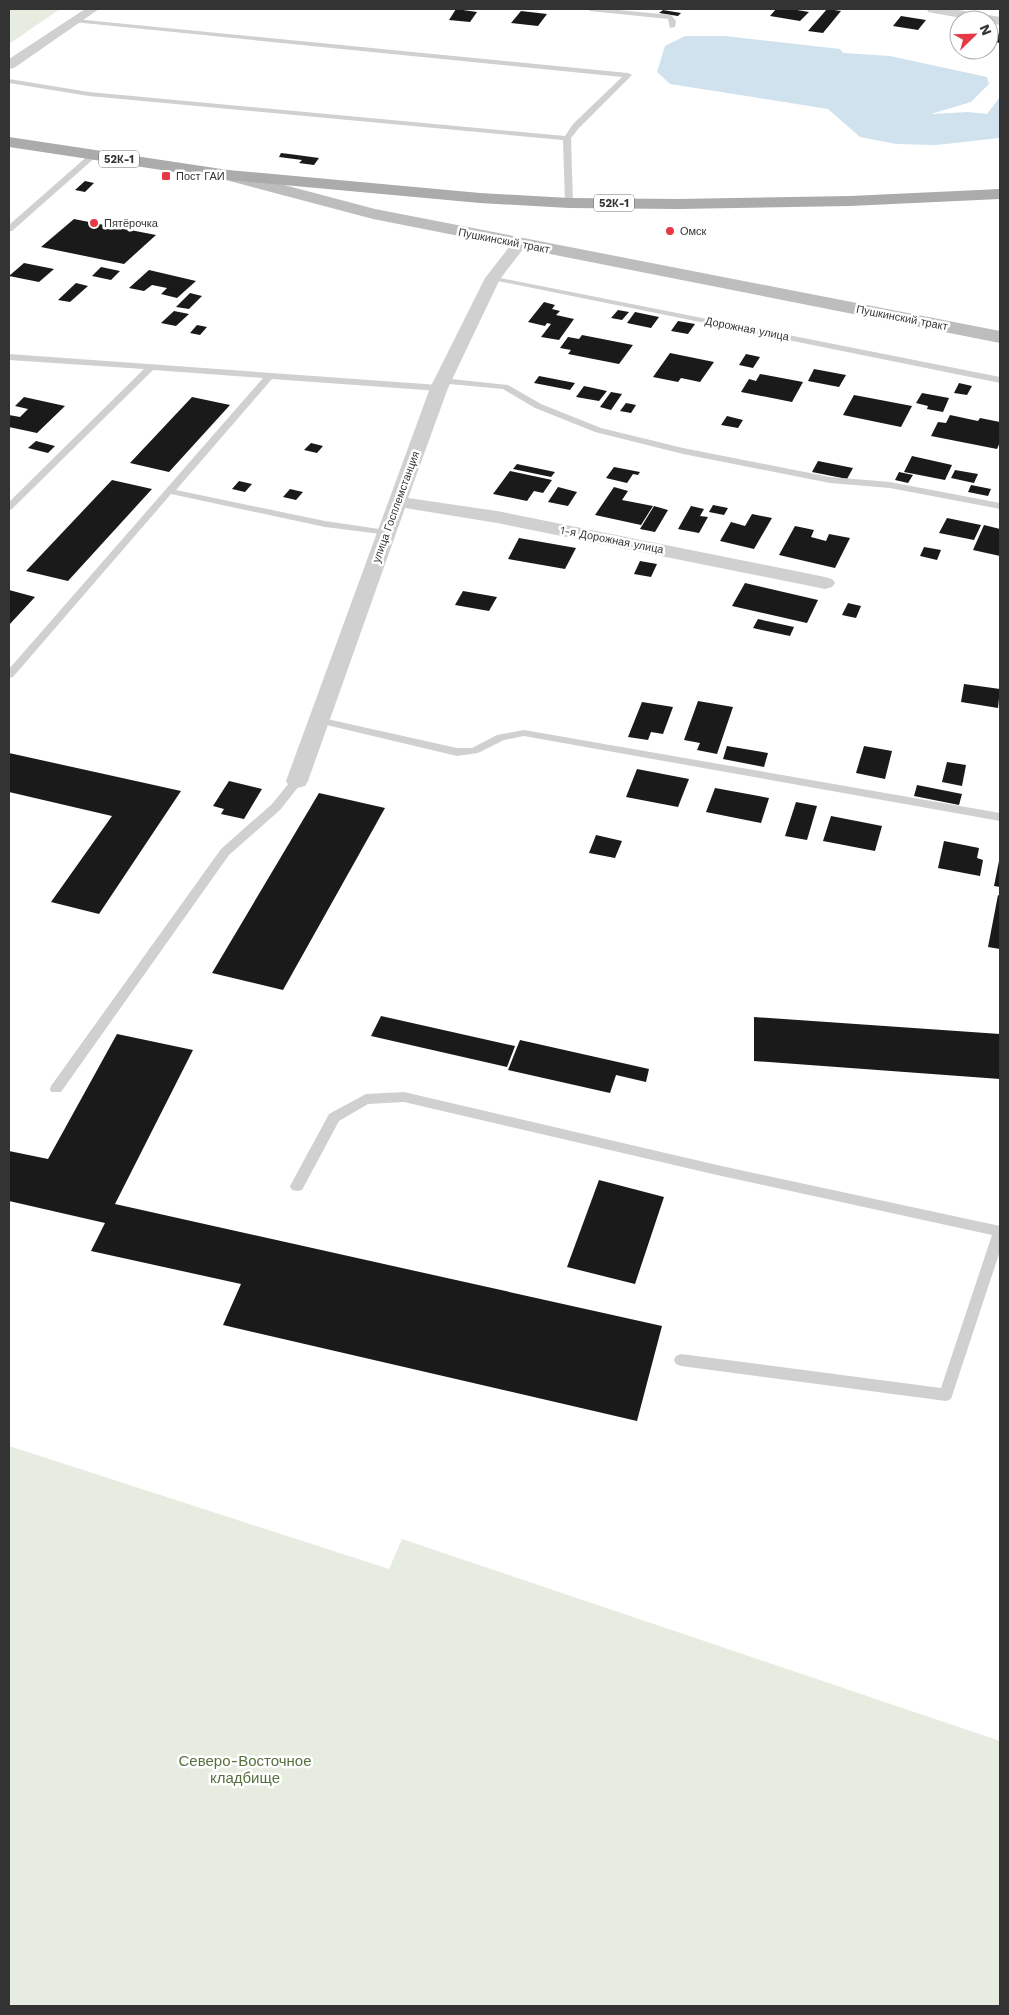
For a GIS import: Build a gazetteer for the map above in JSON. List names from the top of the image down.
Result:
{
  "streets": {
    "main road": ["52К-1", "Пушкинский тракт"],
    "street": ["улица Госплемстанция", "1-я Дорожная улица"],
    "lane": ["Дорожная улица"]
  },
  "crossings": [
    ["52К-1", "Пушкинский тракт"],
    ["Пушкинский тракт", "улица Госплемстанция"],
    ["Дорожная улица", "улица Госплемстанция"],
    ["улица Госплемстанция", "1-я Дорожная улица"]
  ],
  "parks": ["Северо-Восточное кладбище"],
  "places": {
    "transit": ["Пост ГАИ"],
    "other": ["Пятёрочка", "Омск"]
  },
  "north": "top right"
}
